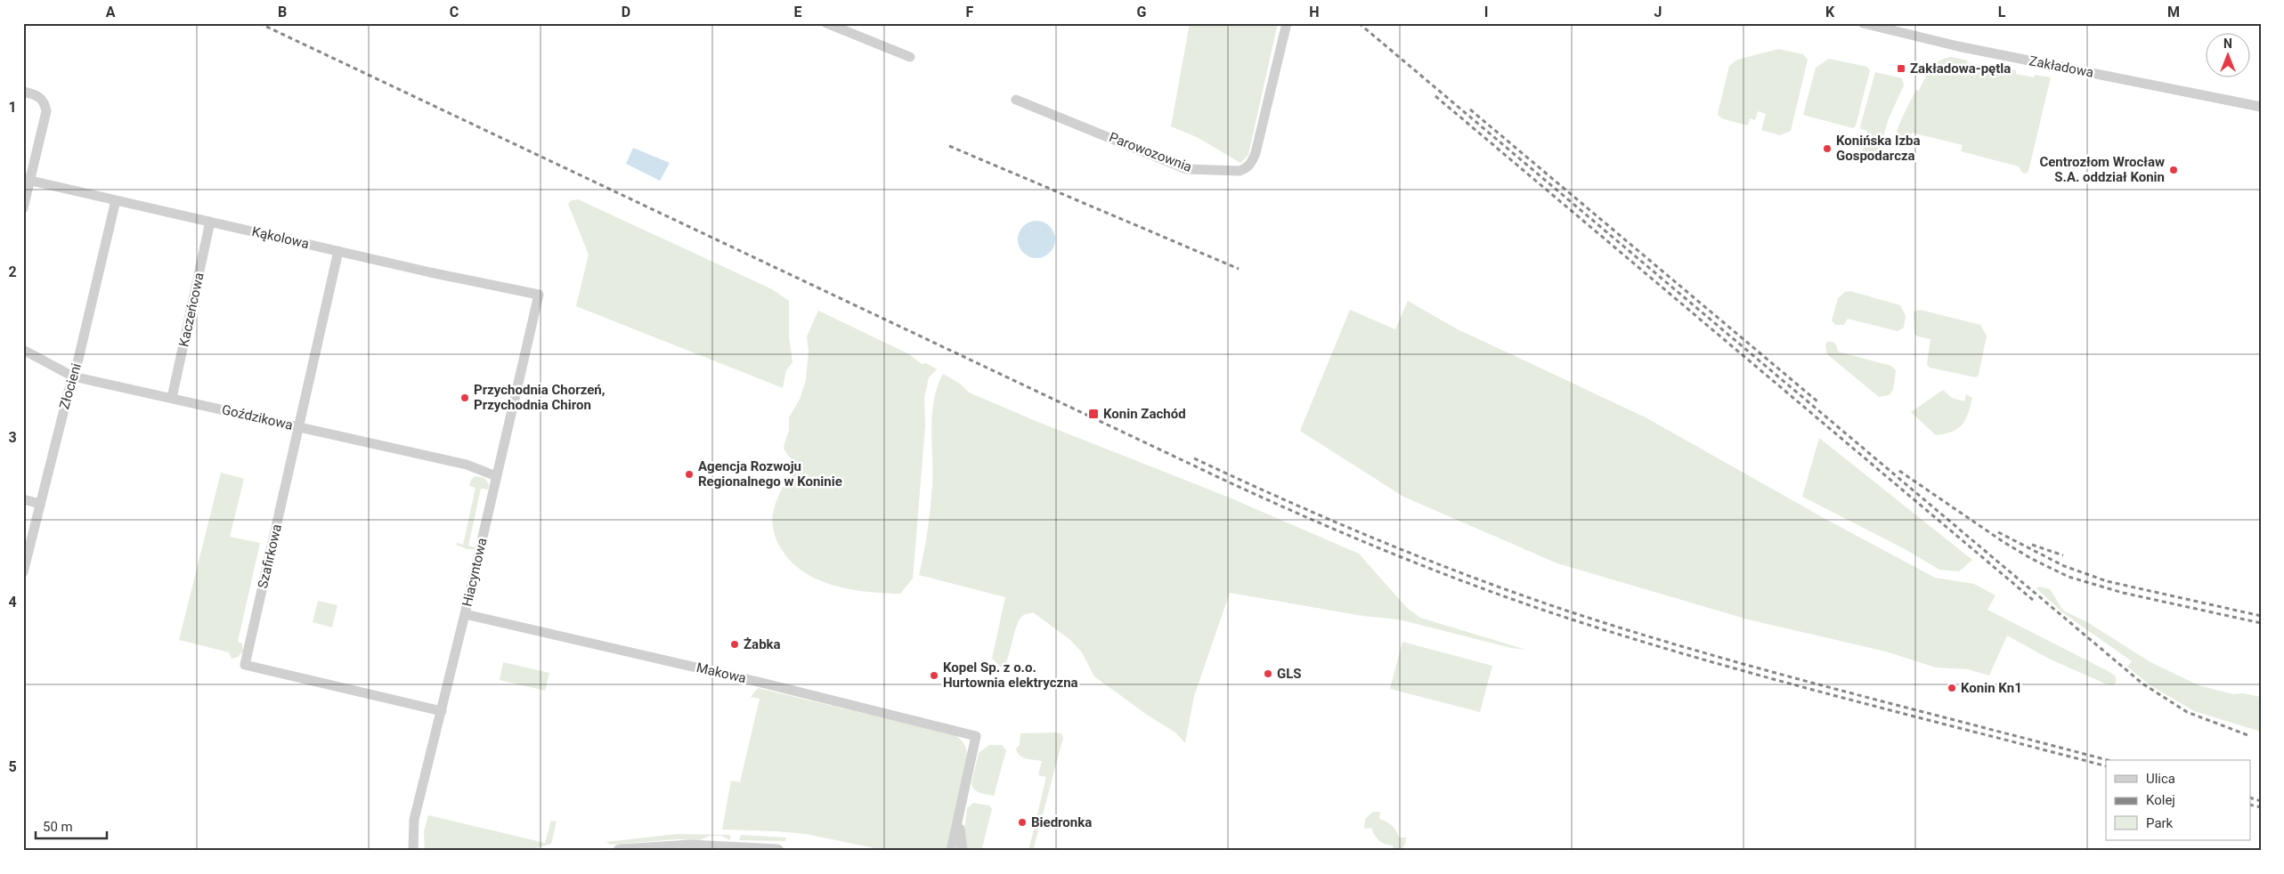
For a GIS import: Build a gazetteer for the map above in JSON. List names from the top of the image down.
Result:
{
  "streets": {
    "street": [
      "Zakładowa",
      "Parowozownia",
      "Kąkolowa",
      "Kaczeńcowa",
      "Złocieni",
      "Goździkowa",
      "Szafirkowa",
      "Hiacyntowa",
      "Makowa"
    ]
  },
  "crossings": [
    ["Kąkolowa", "Kaczeńcowa"],
    ["Kąkolowa", "Złocieni"],
    ["Kąkolowa", "Szafirkowa"],
    ["Kąkolowa", "Hiacyntowa"],
    ["Kaczeńcowa", "Goździkowa"],
    ["Złocieni", "Goździkowa"],
    ["Goździkowa", "Szafirkowa"],
    ["Goździkowa", "Hiacyntowa"],
    ["Szafirkowa", "Hiacyntowa"],
    ["Hiacyntowa", "Makowa"]
  ],
  "places": {
    "transit": ["Zakładowa-pętla", "Konin Zachód"],
    "other": [
      "Konińska Izba Gospodarcza",
      "Centrozłom Wrocław S.A. oddział Konin",
      "Przychodnia Chorzeń, Przychodnia Chiron",
      "Agencja Rozwoju Regionalnego w Koninie",
      "Żabka",
      "GLS",
      "Kopel Sp. z o.o. Hurtownia elektryczna",
      "Konin Kn1",
      "Biedronka"
    ]
  },
  "legend": ["Ulica", "Kolej", "Park"],
  "scale_bar": "50 m",
  "north": "top",
  "grid": {
    "columns": [
      "A",
      "B",
      "C",
      "D",
      "E",
      "F",
      "G",
      "H",
      "I",
      "J",
      "K",
      "L",
      "M"
    ],
    "rows": [
      "1",
      "2",
      "3",
      "4",
      "5"
    ]
  }
}
